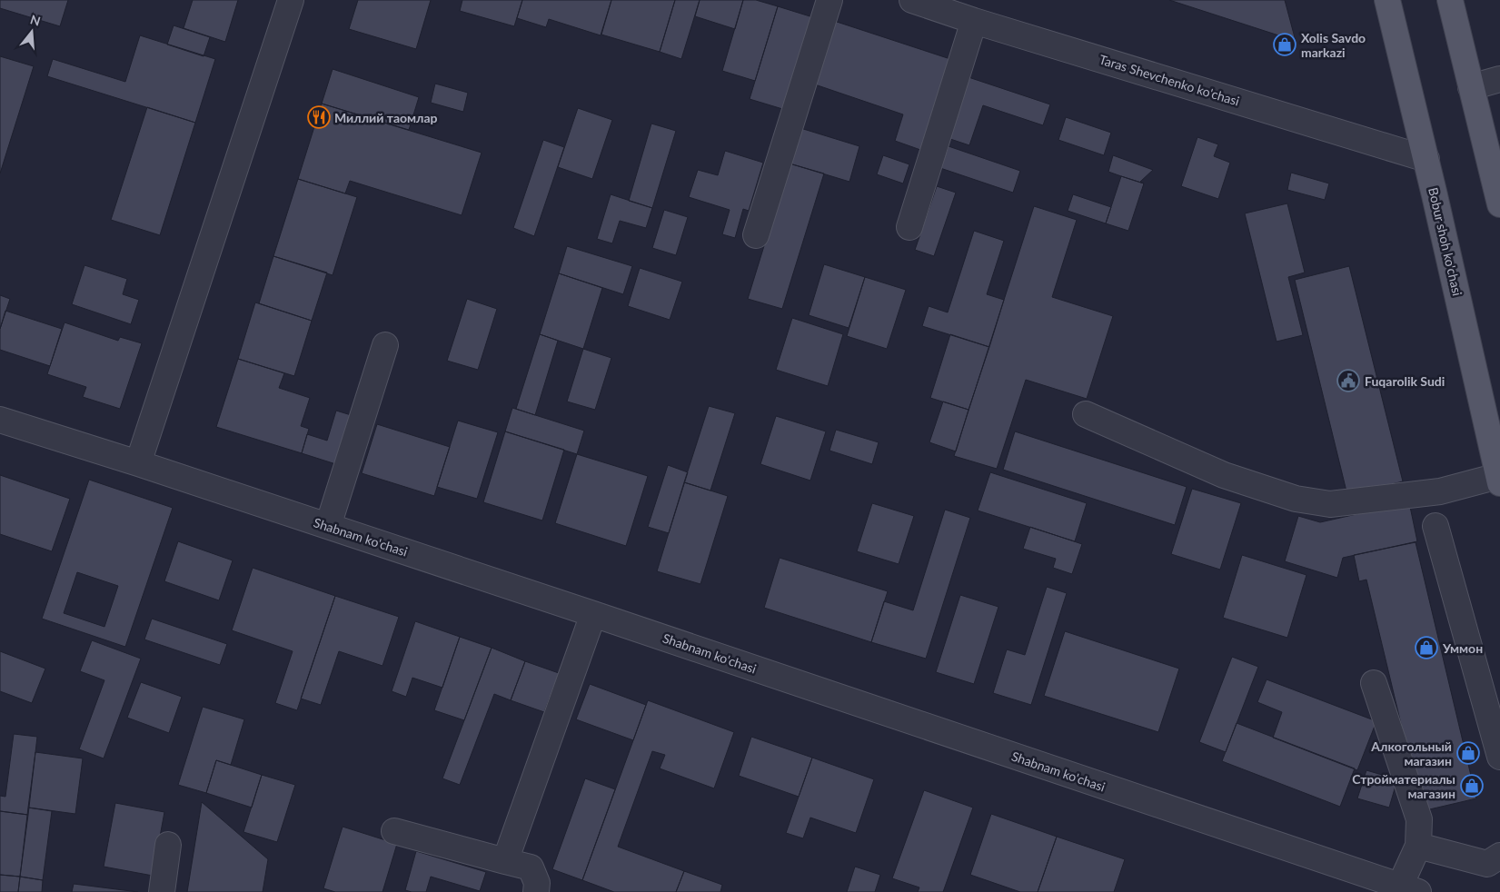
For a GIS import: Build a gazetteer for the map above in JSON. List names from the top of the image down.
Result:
{
  "streets": {
    "main road": ["Bobur shoh ko'chasi"],
    "street": ["Taras Shevchenko ko'chasi", "Shabnam ko'chasi"]
  },
  "crossings": [
    ["Taras Shevchenko ko'chasi", "Bobur shoh ko'chasi"]
  ],
  "places": {
    "shop": [
      "Xolis Savdo markazi",
      "Уммон",
      "Алкогольный магазин",
      "Стройматериалы магазин"
    ],
    "restaurant": ["Миллий таомлар"],
    "public building": ["Fuqarolik Sudi"]
  },
  "north": "top"
}
